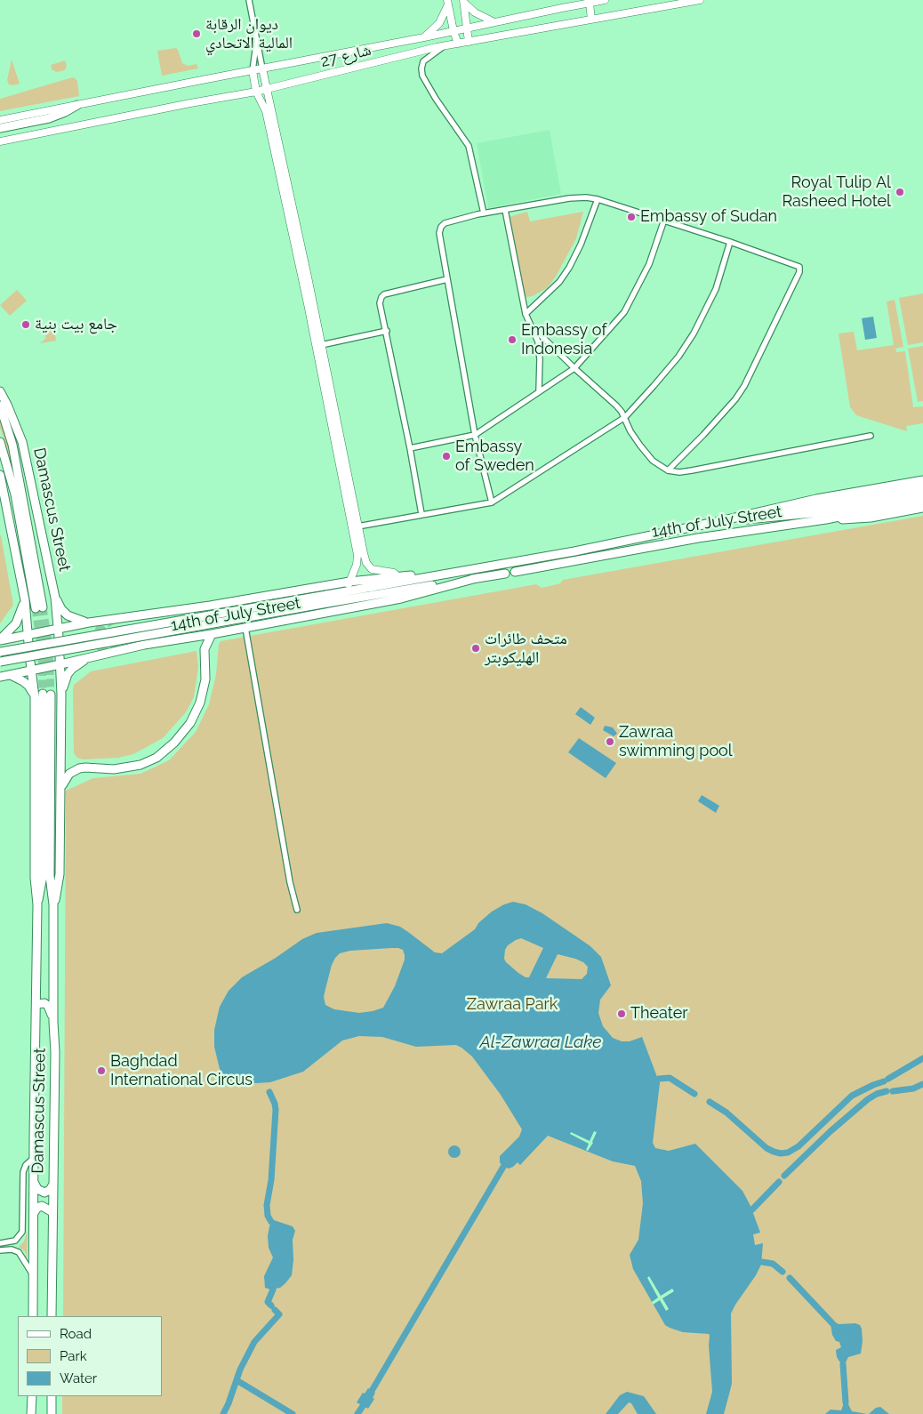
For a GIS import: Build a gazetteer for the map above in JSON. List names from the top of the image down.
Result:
{
  "streets": {
    "main road": ["شارع 27", "Damascus Street", "14th of July Street"]
  },
  "crossings": [
    ["Damascus Street", "14th of July Street"]
  ],
  "water": ["Al-Zawraa Lake"],
  "parks": ["Zawraa Park"],
  "places": [
    "ديوان الرقابة المالية الاتحادي",
    "Royal Tulip Al Rasheed Hotel",
    "Embassy of Sudan",
    "جامع بيت بنية",
    "Embassy of Indonesia",
    "Embassy of Sweden",
    "متحف طائرات الهليكوبتر",
    "Zawraa swimming pool",
    "Theater",
    "Baghdad International Circus"
  ],
  "legend": ["Road", "Park", "Water"]
}
